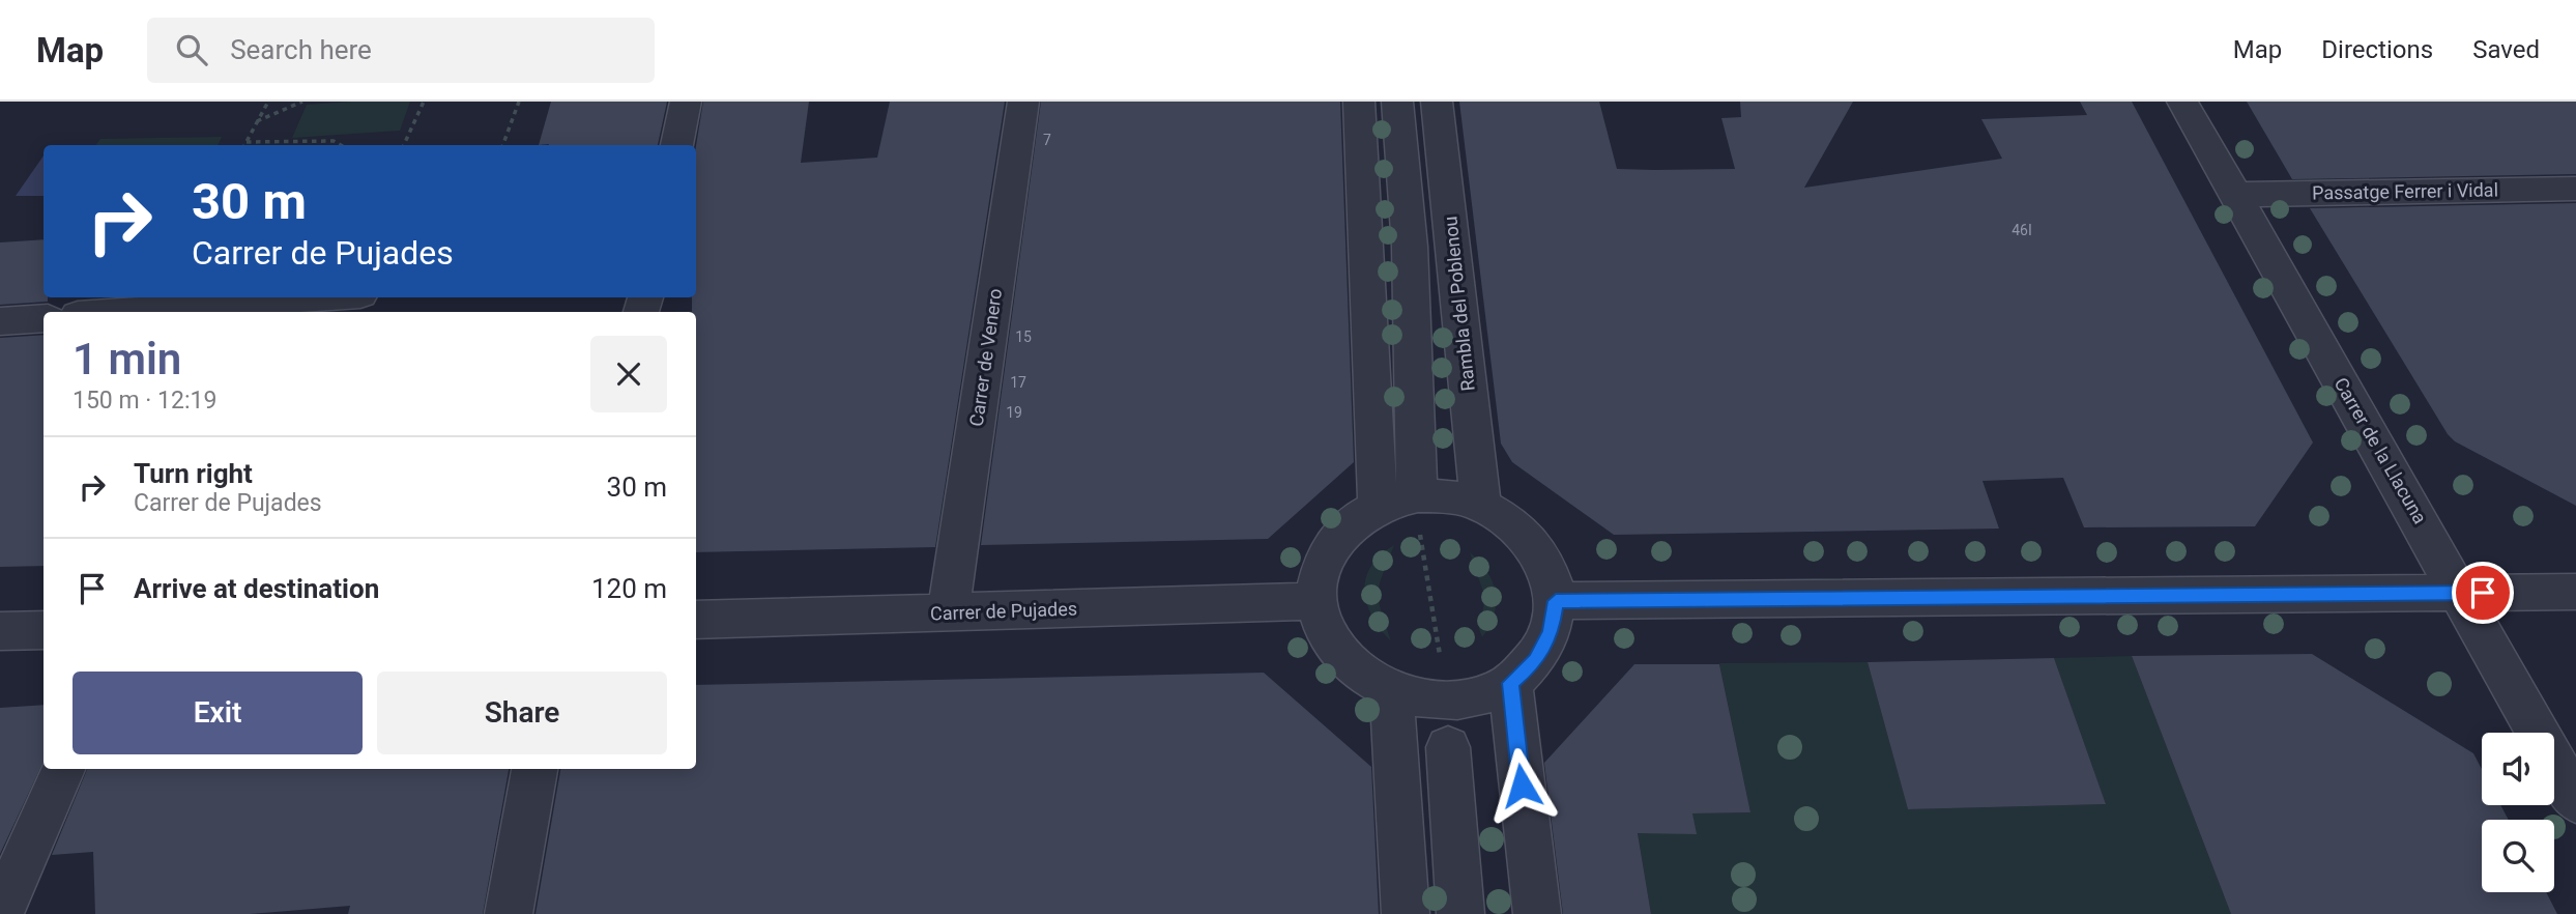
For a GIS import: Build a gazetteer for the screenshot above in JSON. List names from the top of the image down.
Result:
{
  "streets": {
    "street": [
      "Passatge Ferrer i Vidal",
      "Rambla del Poblenou",
      "Carrer de Venero",
      "Carrer de la Llacuna",
      "Carrer de Pujades"
    ]
  },
  "crossings": [
    ["Passatge Ferrer i Vidal", "Carrer de la Llacuna"],
    ["Rambla del Poblenou", "Carrer de Pujades"],
    ["Carrer de Venero", "Carrer de Pujades"]
  ],
  "house_numbers": [
    "7",
    "46I",
    "15",
    "17",
    "19"
  ],
  "page": {
    "header": "Map",
    "search": "Search here",
    "nav": ["Map", "Directions", "Saved"],
    "turn": ["30 m", "Carrer de Pujades"],
    "heading": ["1 min", "150 m · 12:19"],
    "list": [
      {
        "name": "Turn right",
        "note": "Carrer de Pujades",
        "value": "30 m"
      },
      {
        "name": "Arrive at destination",
        "value": "120 m"
      }
    ],
    "buttons": ["Exit", "Share"]
  }
}
